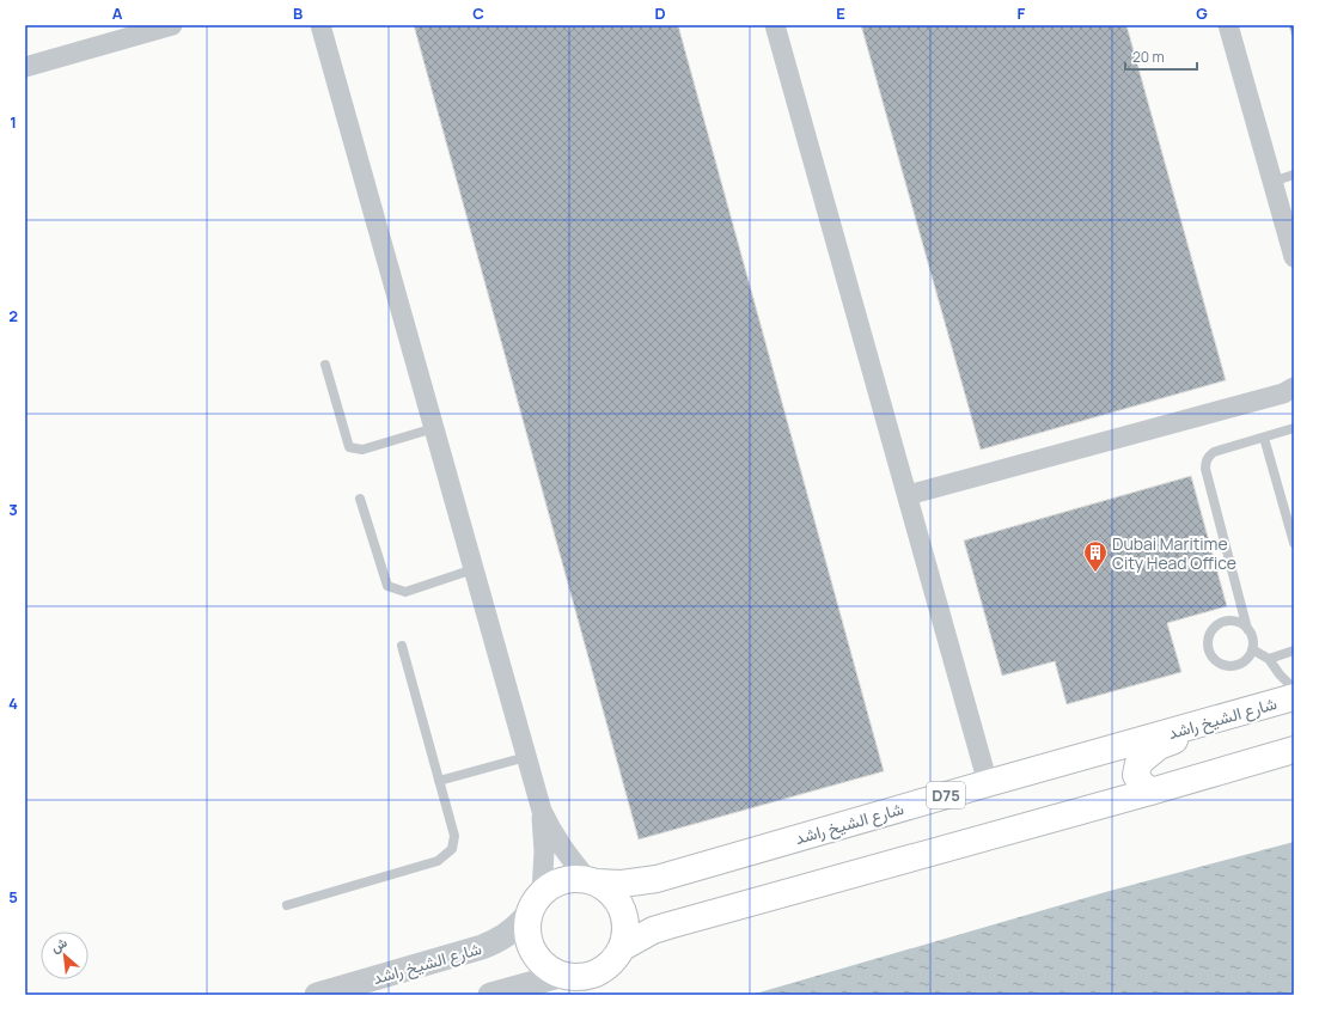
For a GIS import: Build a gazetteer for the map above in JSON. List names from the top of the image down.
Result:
{
  "streets": {
    "main road": ["شارع الشيخ راشد", "D75"]
  },
  "places": {
    "building": ["Dubai Maritime City Head Office"]
  },
  "scale_bar": "20 m",
  "north": "top left",
  "grid": {
    "columns": [
      "A",
      "B",
      "C",
      "D",
      "E",
      "F",
      "G"
    ],
    "rows": [
      "1",
      "2",
      "3",
      "4",
      "5"
    ]
  }
}
